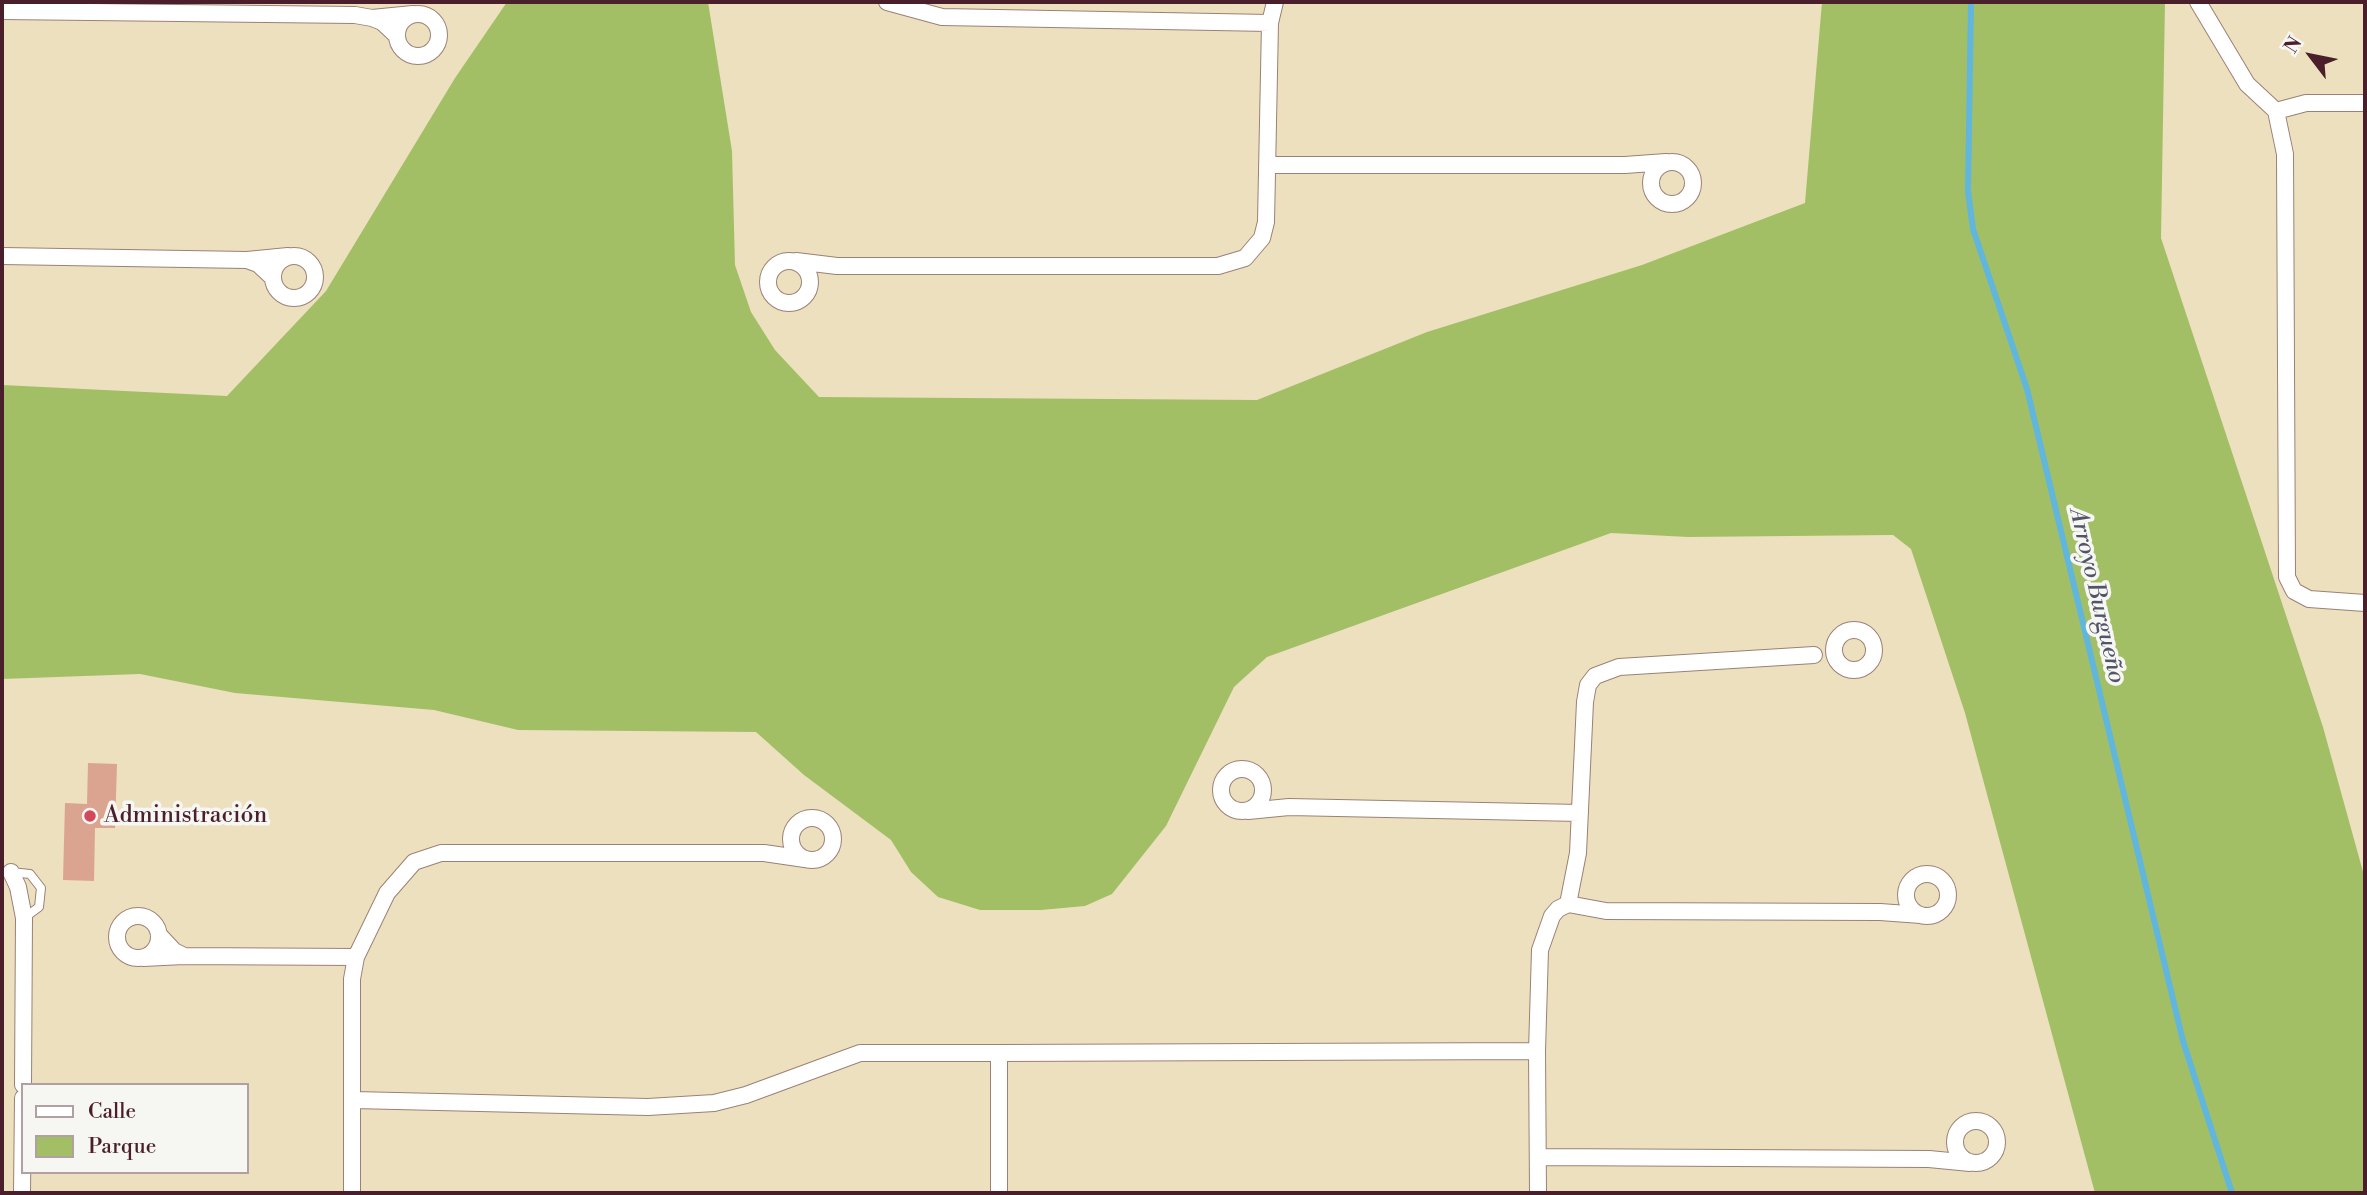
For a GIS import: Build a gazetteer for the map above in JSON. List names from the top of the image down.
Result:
{
  "water": ["Arroyo Burgueño"],
  "places": ["Administración"],
  "legend": ["Calle", "Parque"],
  "north": "top left"
}
